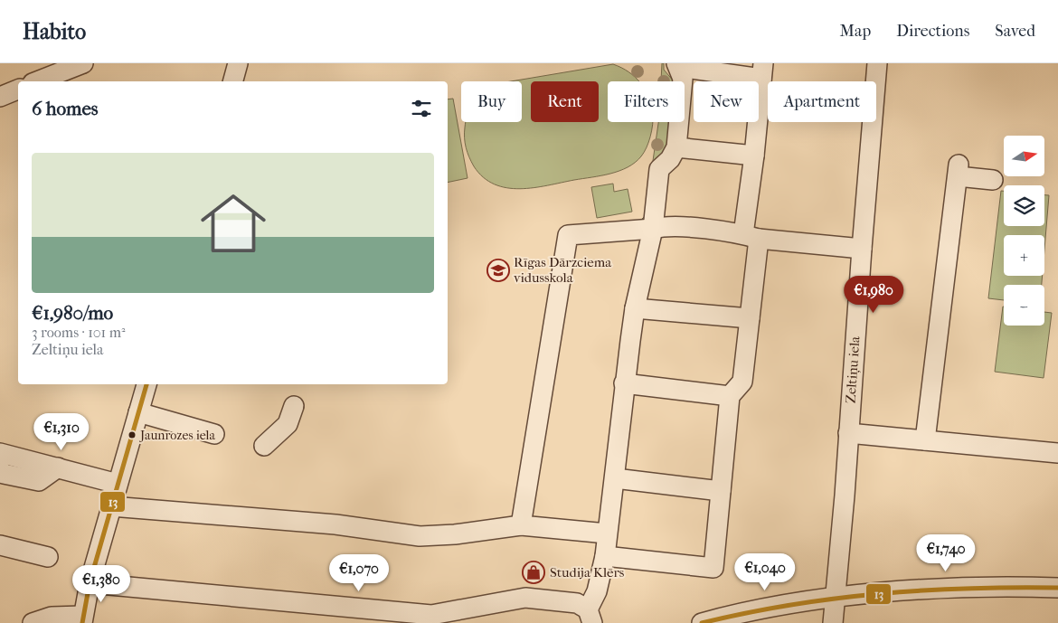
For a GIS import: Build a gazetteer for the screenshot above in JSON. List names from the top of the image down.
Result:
{
  "streets": {
    "street": ["Zeltiņu iela"]
  },
  "places": {
    "school or university": ["Rīgas Dārzciema vidusskola"],
    "other": ["Jaunrozes iela"],
    "shop": ["Studija Klērs"]
  },
  "lines": ["transit line 13"],
  "north": "right",
  "page": {
    "header": "Habito",
    "nav": ["Map", "Directions", "Saved"],
    "chip": [
      "Buy",
      "Rent",
      "Filters",
      "New",
      "Apartment"
    ],
    "heading": "6 homes",
    "map_buttons": ["+", "−"],
    "list": [
      {
        "name": "€1,980/mo",
        "note": "3 rooms · 101 m² · Zeltiņu iela"
      }
    ],
    "price": [
      "€1,980",
      "€1,310",
      "€1,740",
      "€1,040",
      "€1,070",
      "€1,380"
    ]
  }
}
